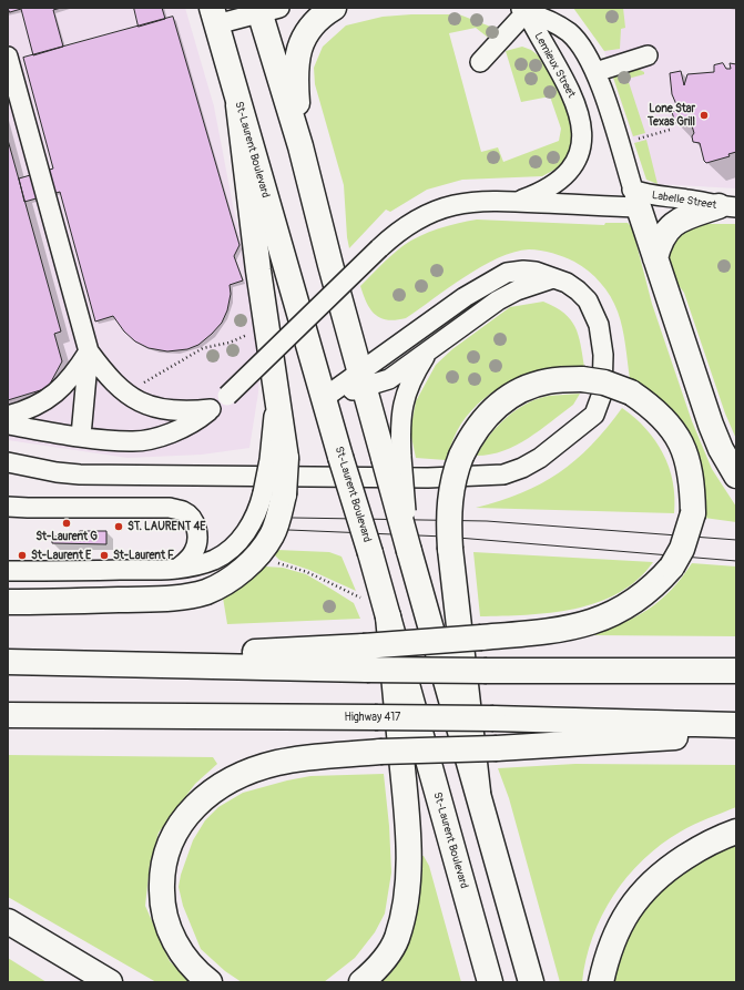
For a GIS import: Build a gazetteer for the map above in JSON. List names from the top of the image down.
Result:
{
  "streets": {
    "main road": ["St-Laurent Boulevard", "Highway 417"],
    "street": ["Lemieux Street", "Labelle Street"]
  },
  "crossings": [
    ["Lemieux Street", "Labelle Street"]
  ],
  "places": [
    "Lone Star Texas Grill",
    "St-Laurent G",
    "ST. LAURENT 4E",
    "St-Laurent E",
    "St-Laurent F"
  ]
}
